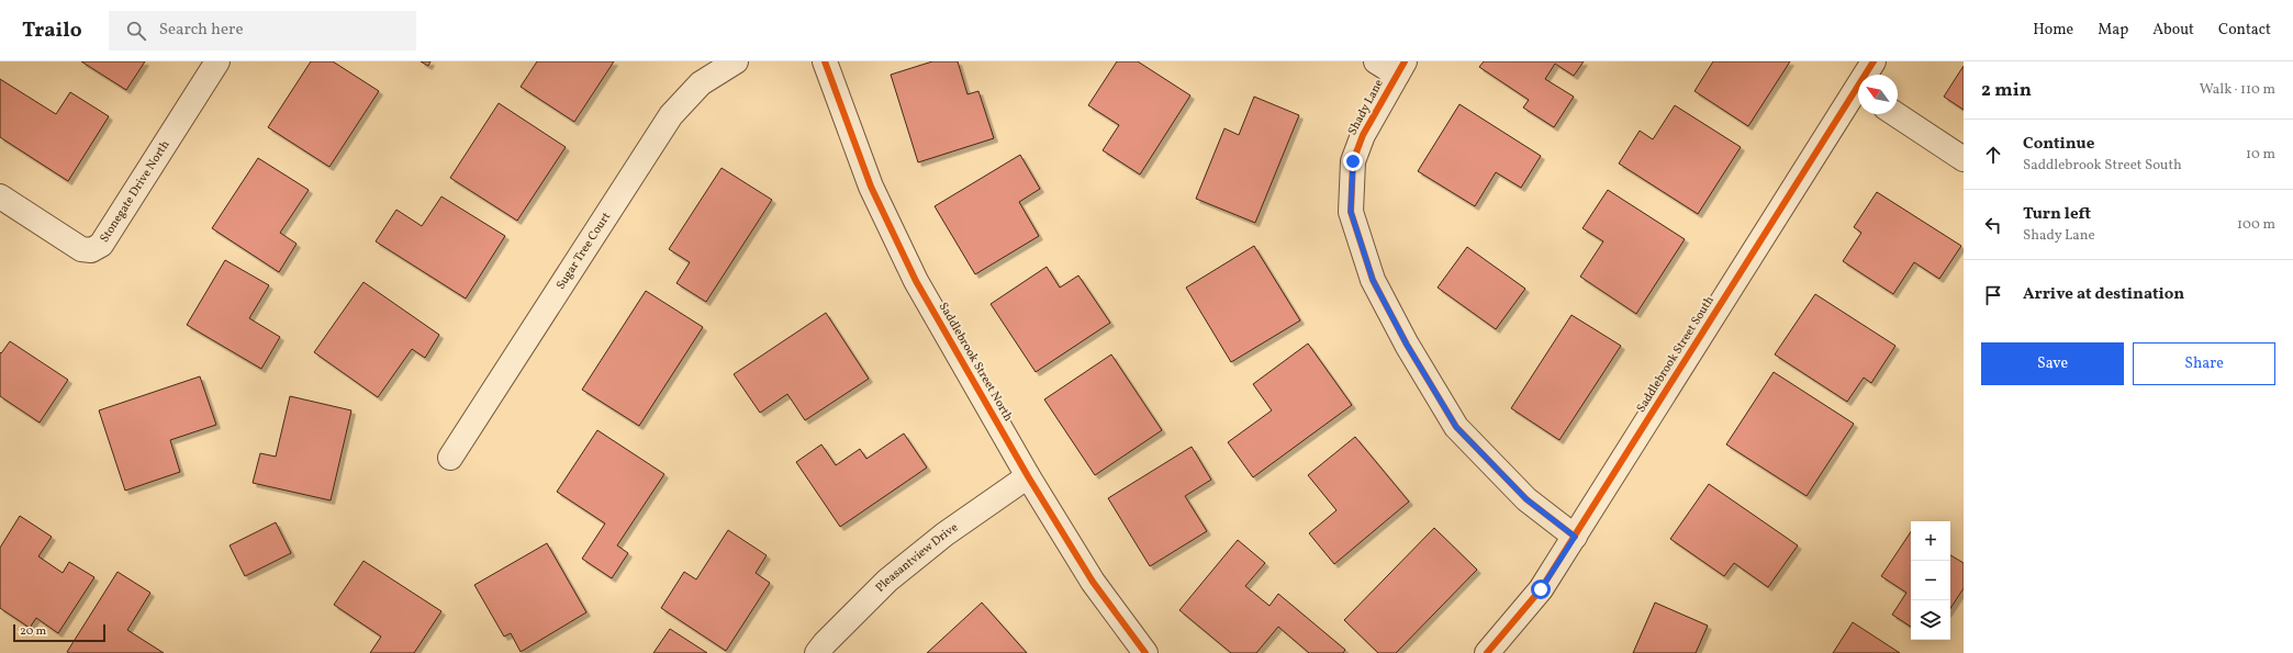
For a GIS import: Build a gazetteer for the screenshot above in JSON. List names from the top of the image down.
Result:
{
  "streets": {
    "street": [
      "Shady Lane",
      "Stonegate Drive North",
      "Sugar Tree Court",
      "Saddlebrook Street South",
      "Saddlebrook Street North",
      "Pleasantview Drive"
    ]
  },
  "crossings": [
    ["Shady Lane", "Saddlebrook Street South"],
    ["Saddlebrook Street North", "Pleasantview Drive"]
  ],
  "scale_bar": "20 m",
  "north": "top left",
  "page": {
    "header": "Trailo",
    "search": "Search here",
    "nav": [
      "Home",
      "Map",
      "About",
      "Contact"
    ],
    "heading": ["2 min", "Walk · 110 m"],
    "list": [
      ["Continue", "Saddlebrook Street South", "10 m"],
      ["Turn left", "Shady Lane", "100 m"],
      "Arrive at destination"
    ],
    "buttons": ["Save", "Share"],
    "map_buttons": ["+", "−"],
    "scale": "20 m"
  }
}
